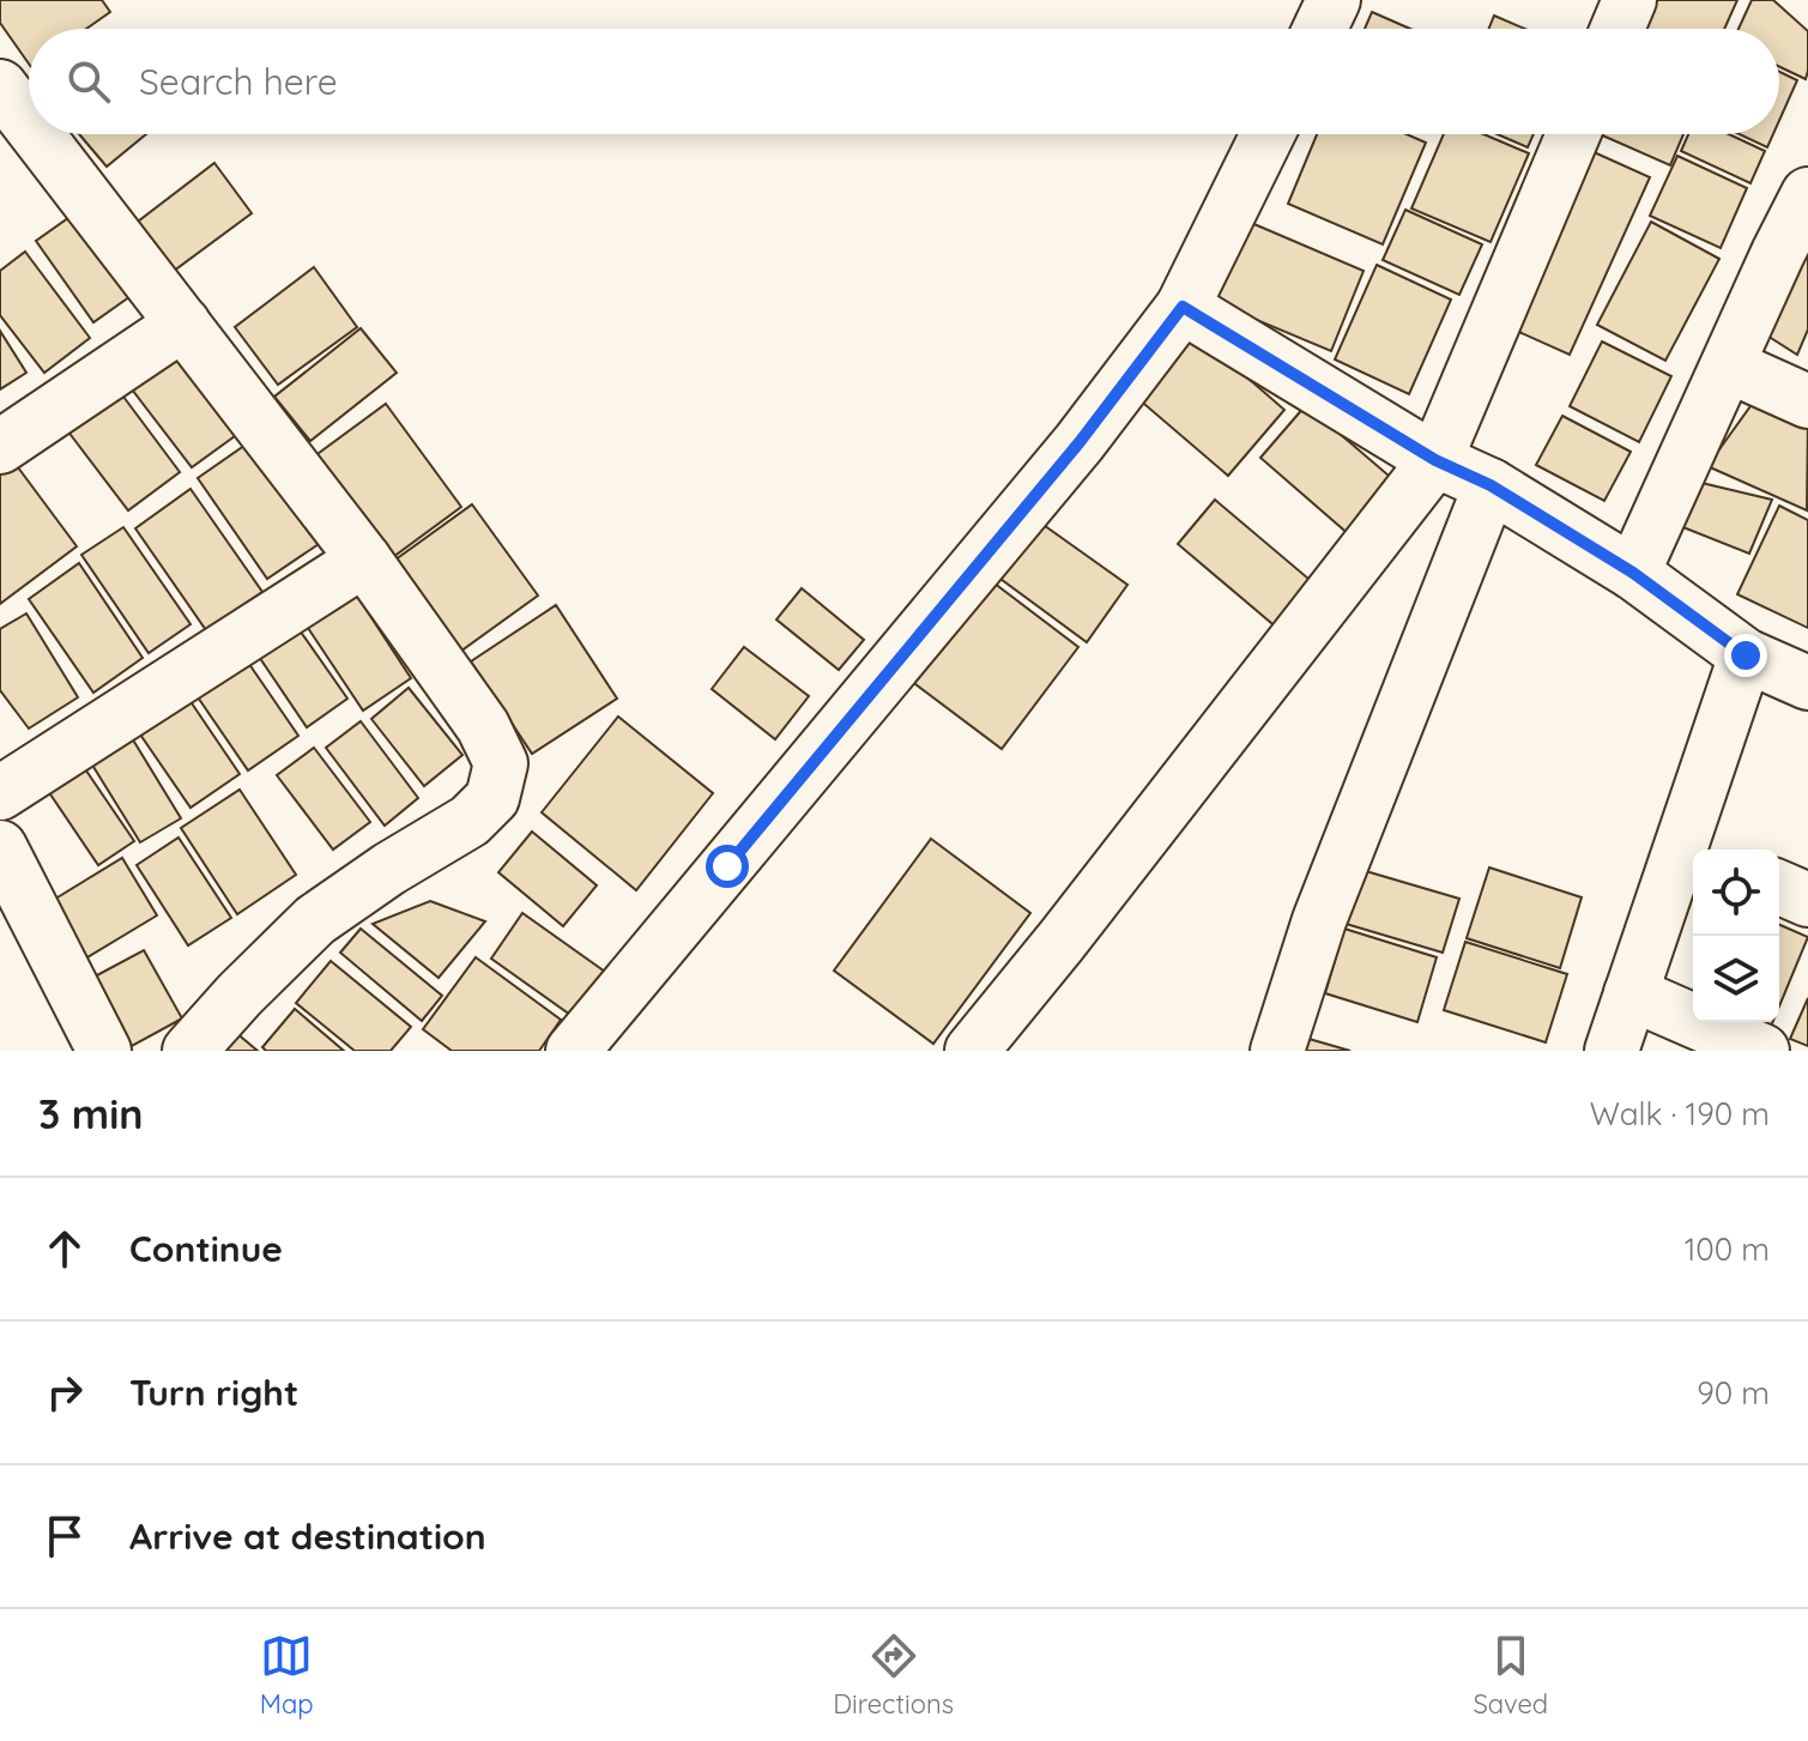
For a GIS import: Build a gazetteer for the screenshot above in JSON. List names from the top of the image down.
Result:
{
  "page": {
    "search": "Search here",
    "heading": ["3 min", "Walk · 190 m"],
    "list": [
      ["Continue", "100 m"],
      ["Turn right", "90 m"],
      "Arrive at destination"
    ],
    "nav": ["Map", "Directions", "Saved"]
  }
}
